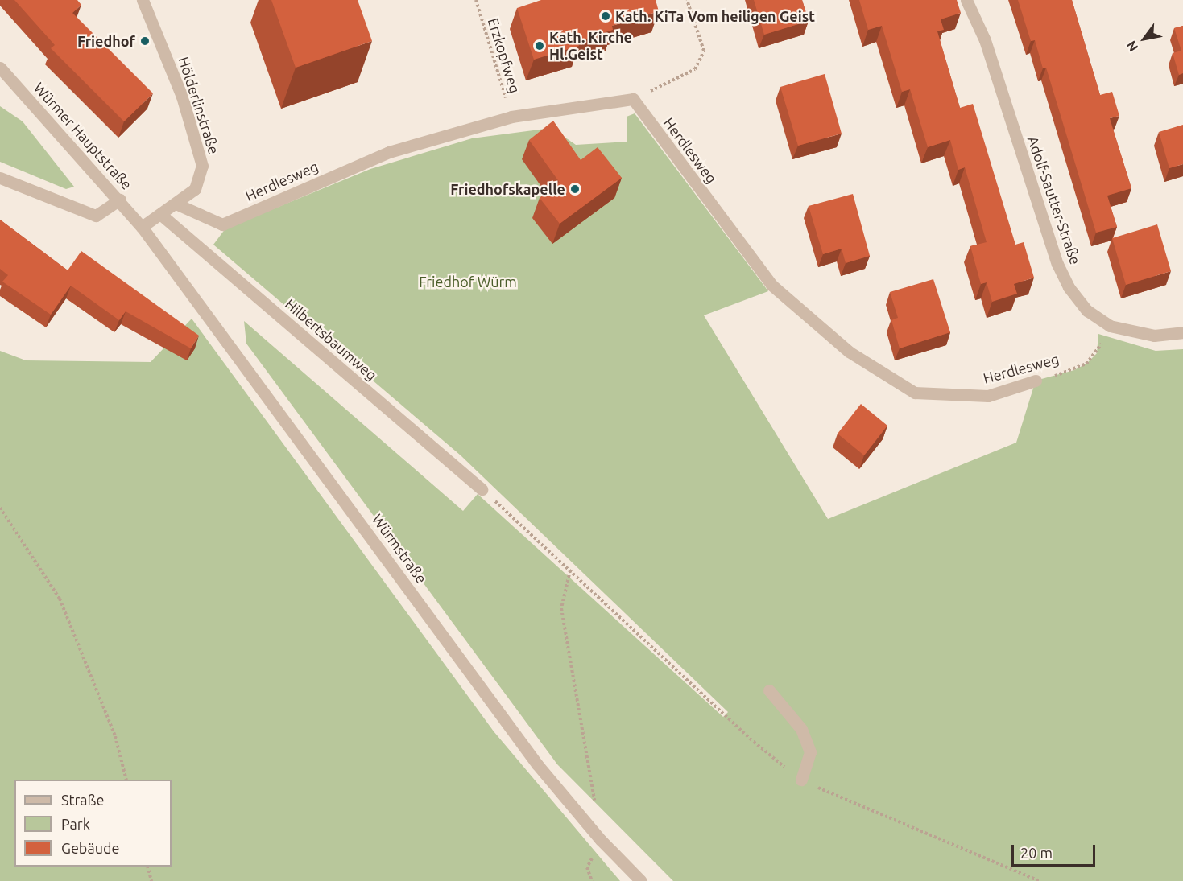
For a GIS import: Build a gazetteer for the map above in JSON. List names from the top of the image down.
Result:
{
  "streets": {
    "street": [
      "Hölderlinstraße",
      "Würmer Hauptstraße",
      "Herdlesweg",
      "Adolf-Sautter-Straße",
      "Hilbertsbaumweg",
      "Würmstraße"
    ],
    "path": ["Erzkopfweg"]
  },
  "crossings": [
    ["Erzkopfweg", "Herdlesweg"],
    ["Hölderlinstraße", "Würmer Hauptstraße"],
    ["Hölderlinstraße", "Herdlesweg"],
    ["Hölderlinstraße", "Hilbertsbaumweg"],
    ["Hölderlinstraße", "Würmstraße"],
    ["Würmer Hauptstraße", "Würmstraße"],
    ["Herdlesweg", "Adolf-Sautter-Straße"]
  ],
  "parks": ["Friedhof Würm"],
  "places": [
    "Kath. KiTa Vom heiligen Geist",
    "Friedhof",
    "Kath. Kirche Hl.Geist",
    "Friedhofskapelle"
  ],
  "legend": ["Straße", "Park", "Gebäude"],
  "scale_bar": "20 m",
  "north": "bottom left"
}
